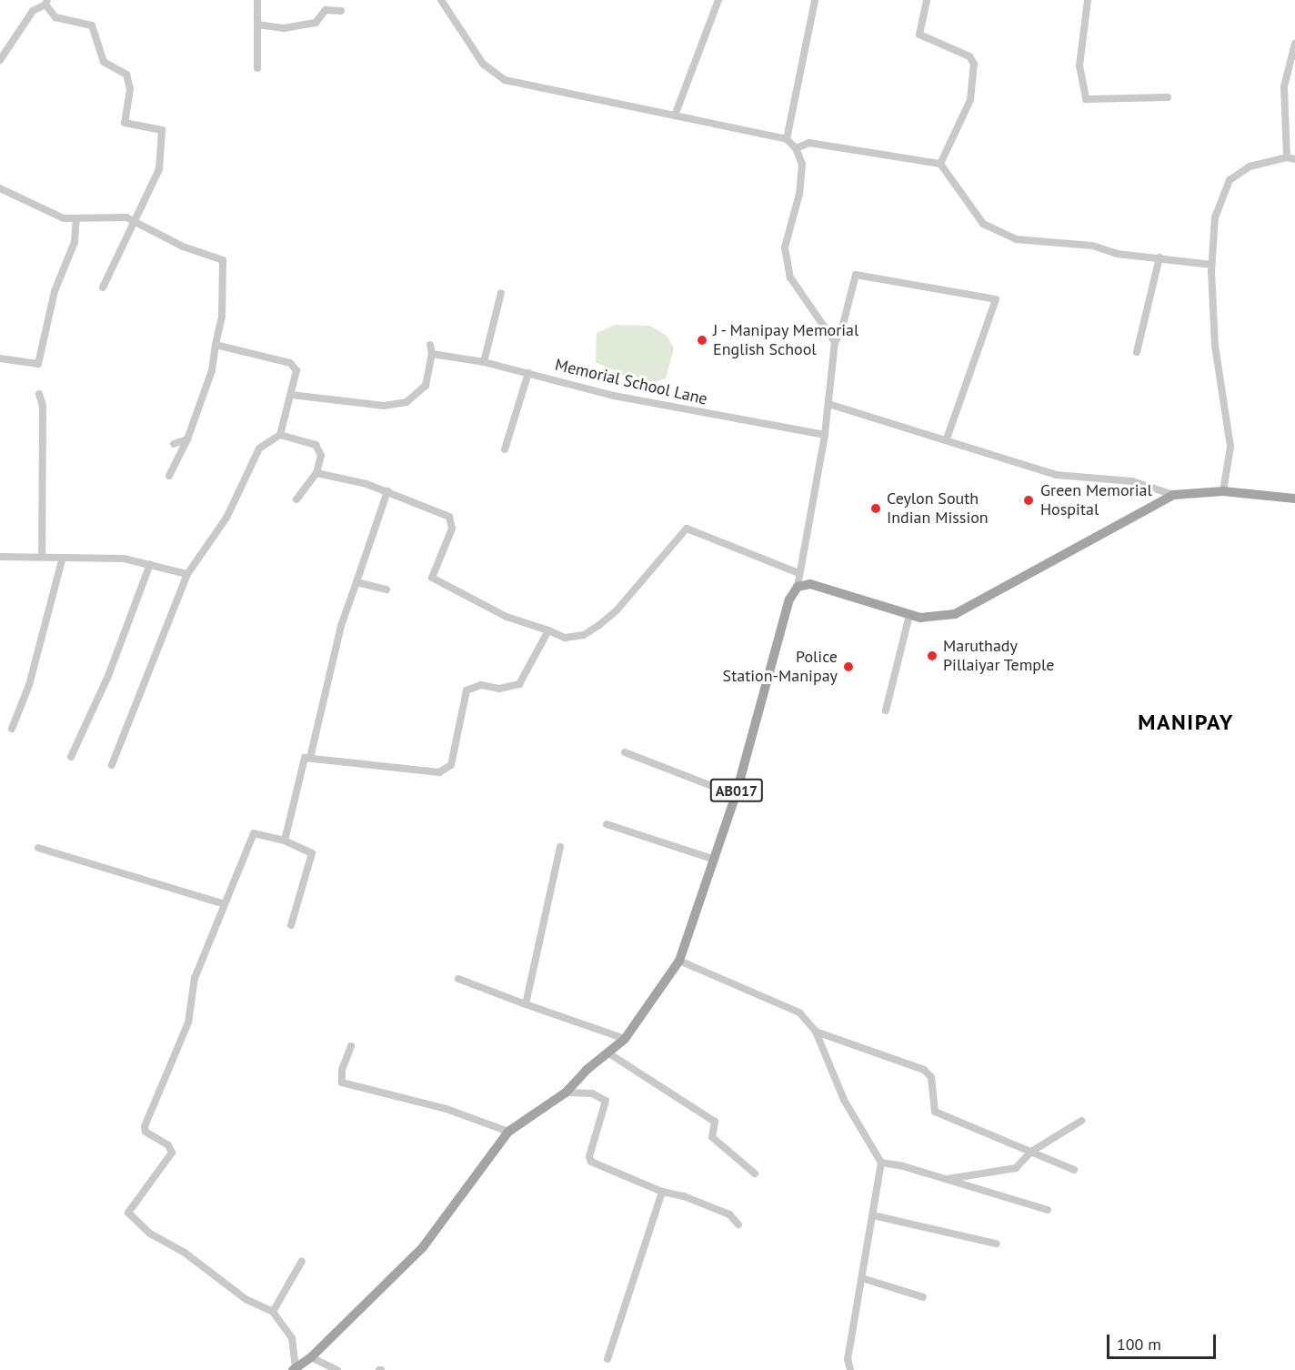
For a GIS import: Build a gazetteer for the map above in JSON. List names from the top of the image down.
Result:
{
  "streets": {
    "main road": ["AB017"],
    "street": ["Memorial School Lane"]
  },
  "districts": ["MANIPAY"],
  "places": [
    "J - Manipay Memorial English School",
    "Green Memorial Hospital",
    "Ceylon South Indian Mission",
    "Maruthady Pillaiyar Temple",
    "Police Station-Manipay"
  ],
  "scale_bar": "100 m"
}
